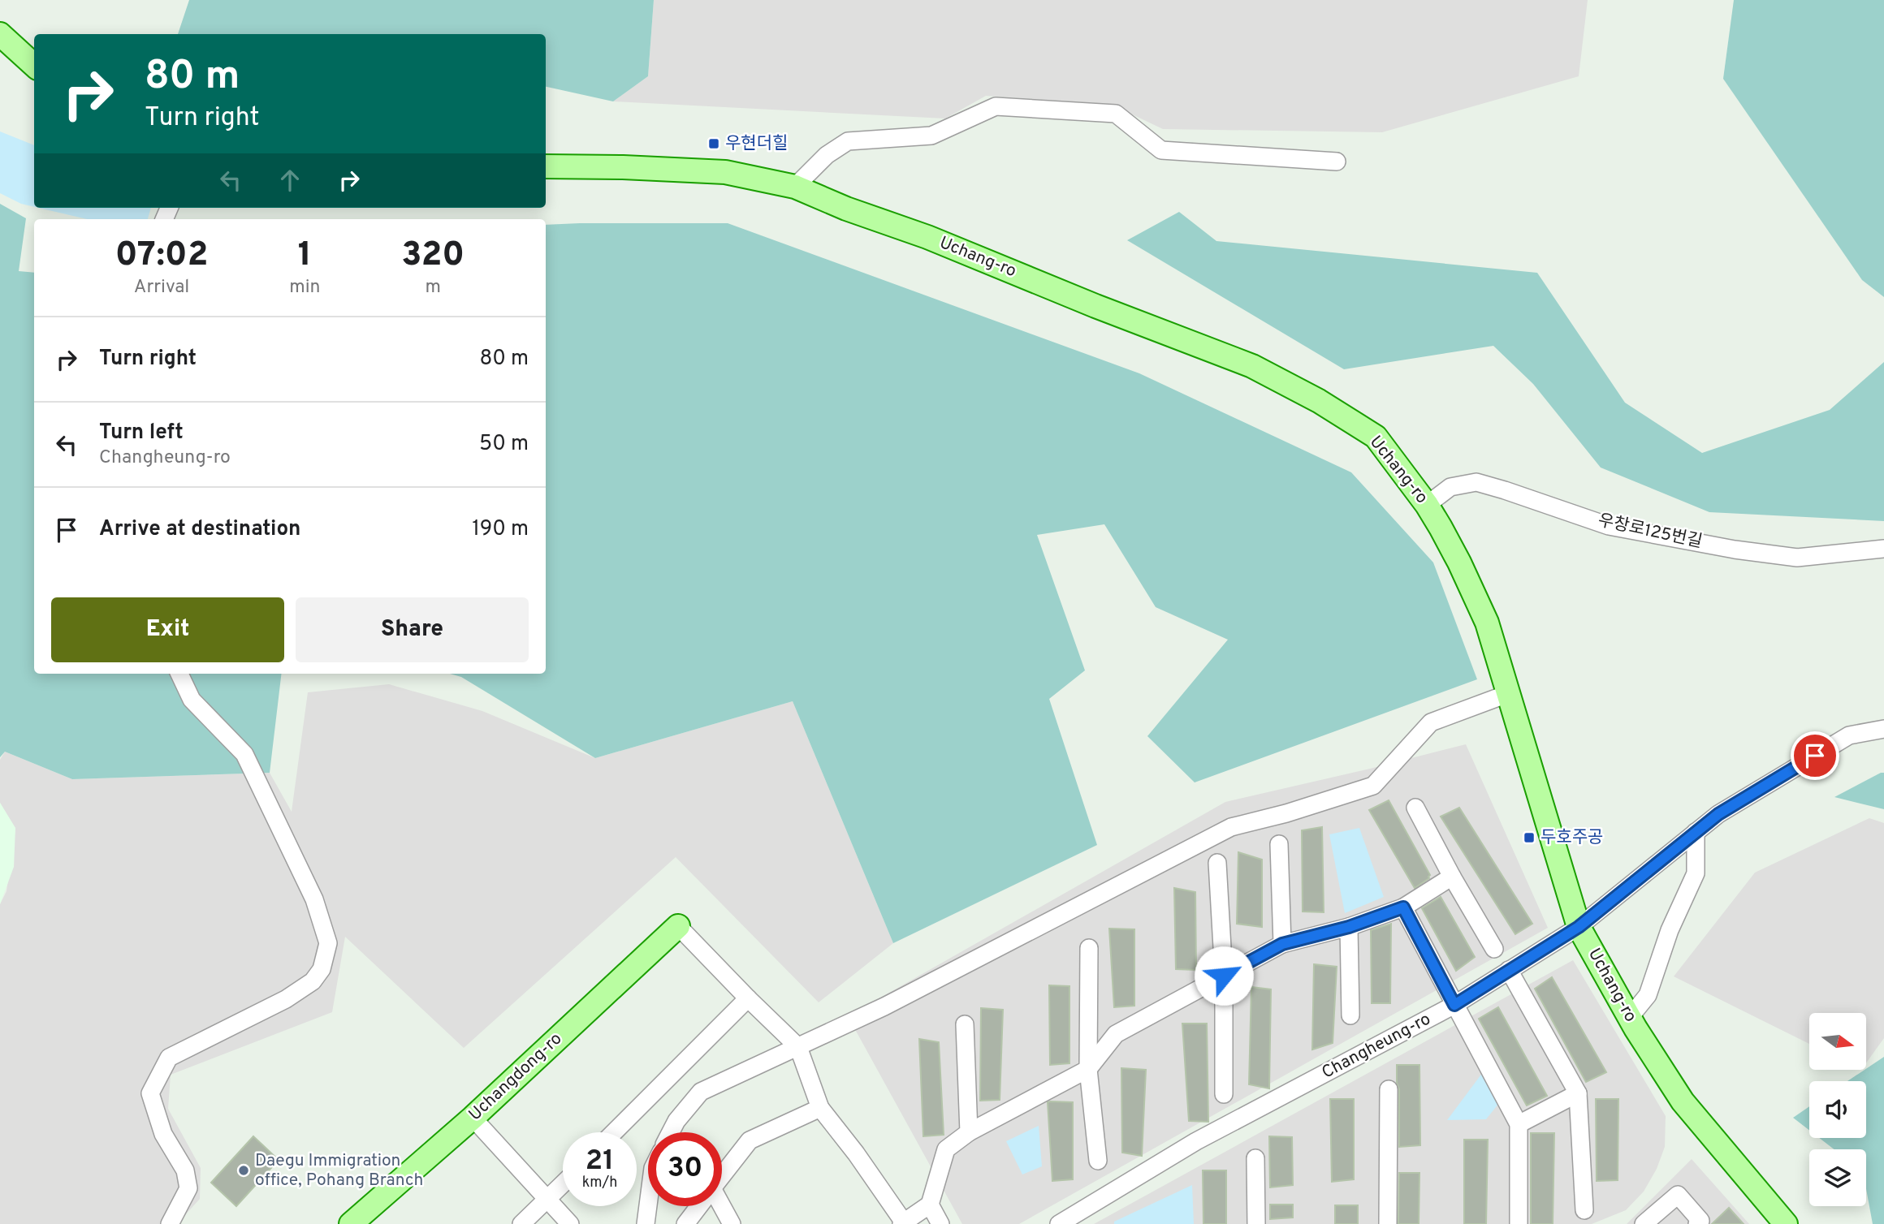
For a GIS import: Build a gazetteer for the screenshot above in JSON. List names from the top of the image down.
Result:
{
  "streets": {
    "main road": ["Uchang-ro", "Uchangdong-ro"],
    "street": ["우창로125번길", "Changheung-ro"]
  },
  "crossings": [
    ["Uchang-ro", "우창로125번길"],
    ["Uchang-ro", "Changheung-ro"]
  ],
  "places": {
    "transit": ["우현더힐", "두호주공"],
    "other": ["Daegu Immigration office, Pohang Branch"]
  },
  "north": "right",
  "page": {
    "turn": ["80 m", "Turn right"],
    "eta": [
      "07:02",
      "Arrival",
      "1",
      "min",
      "320",
      "m"
    ],
    "list": [
      {
        "name": "Turn right",
        "value": "80 m"
      },
      {
        "name": "Turn left",
        "note": "Changheung-ro",
        "value": "50 m"
      },
      {
        "name": "Arrive at destination",
        "value": "190 m"
      }
    ],
    "buttons": ["Exit", "Share"],
    "speed": "21 km/h",
    "limit": "30"
  }
}
